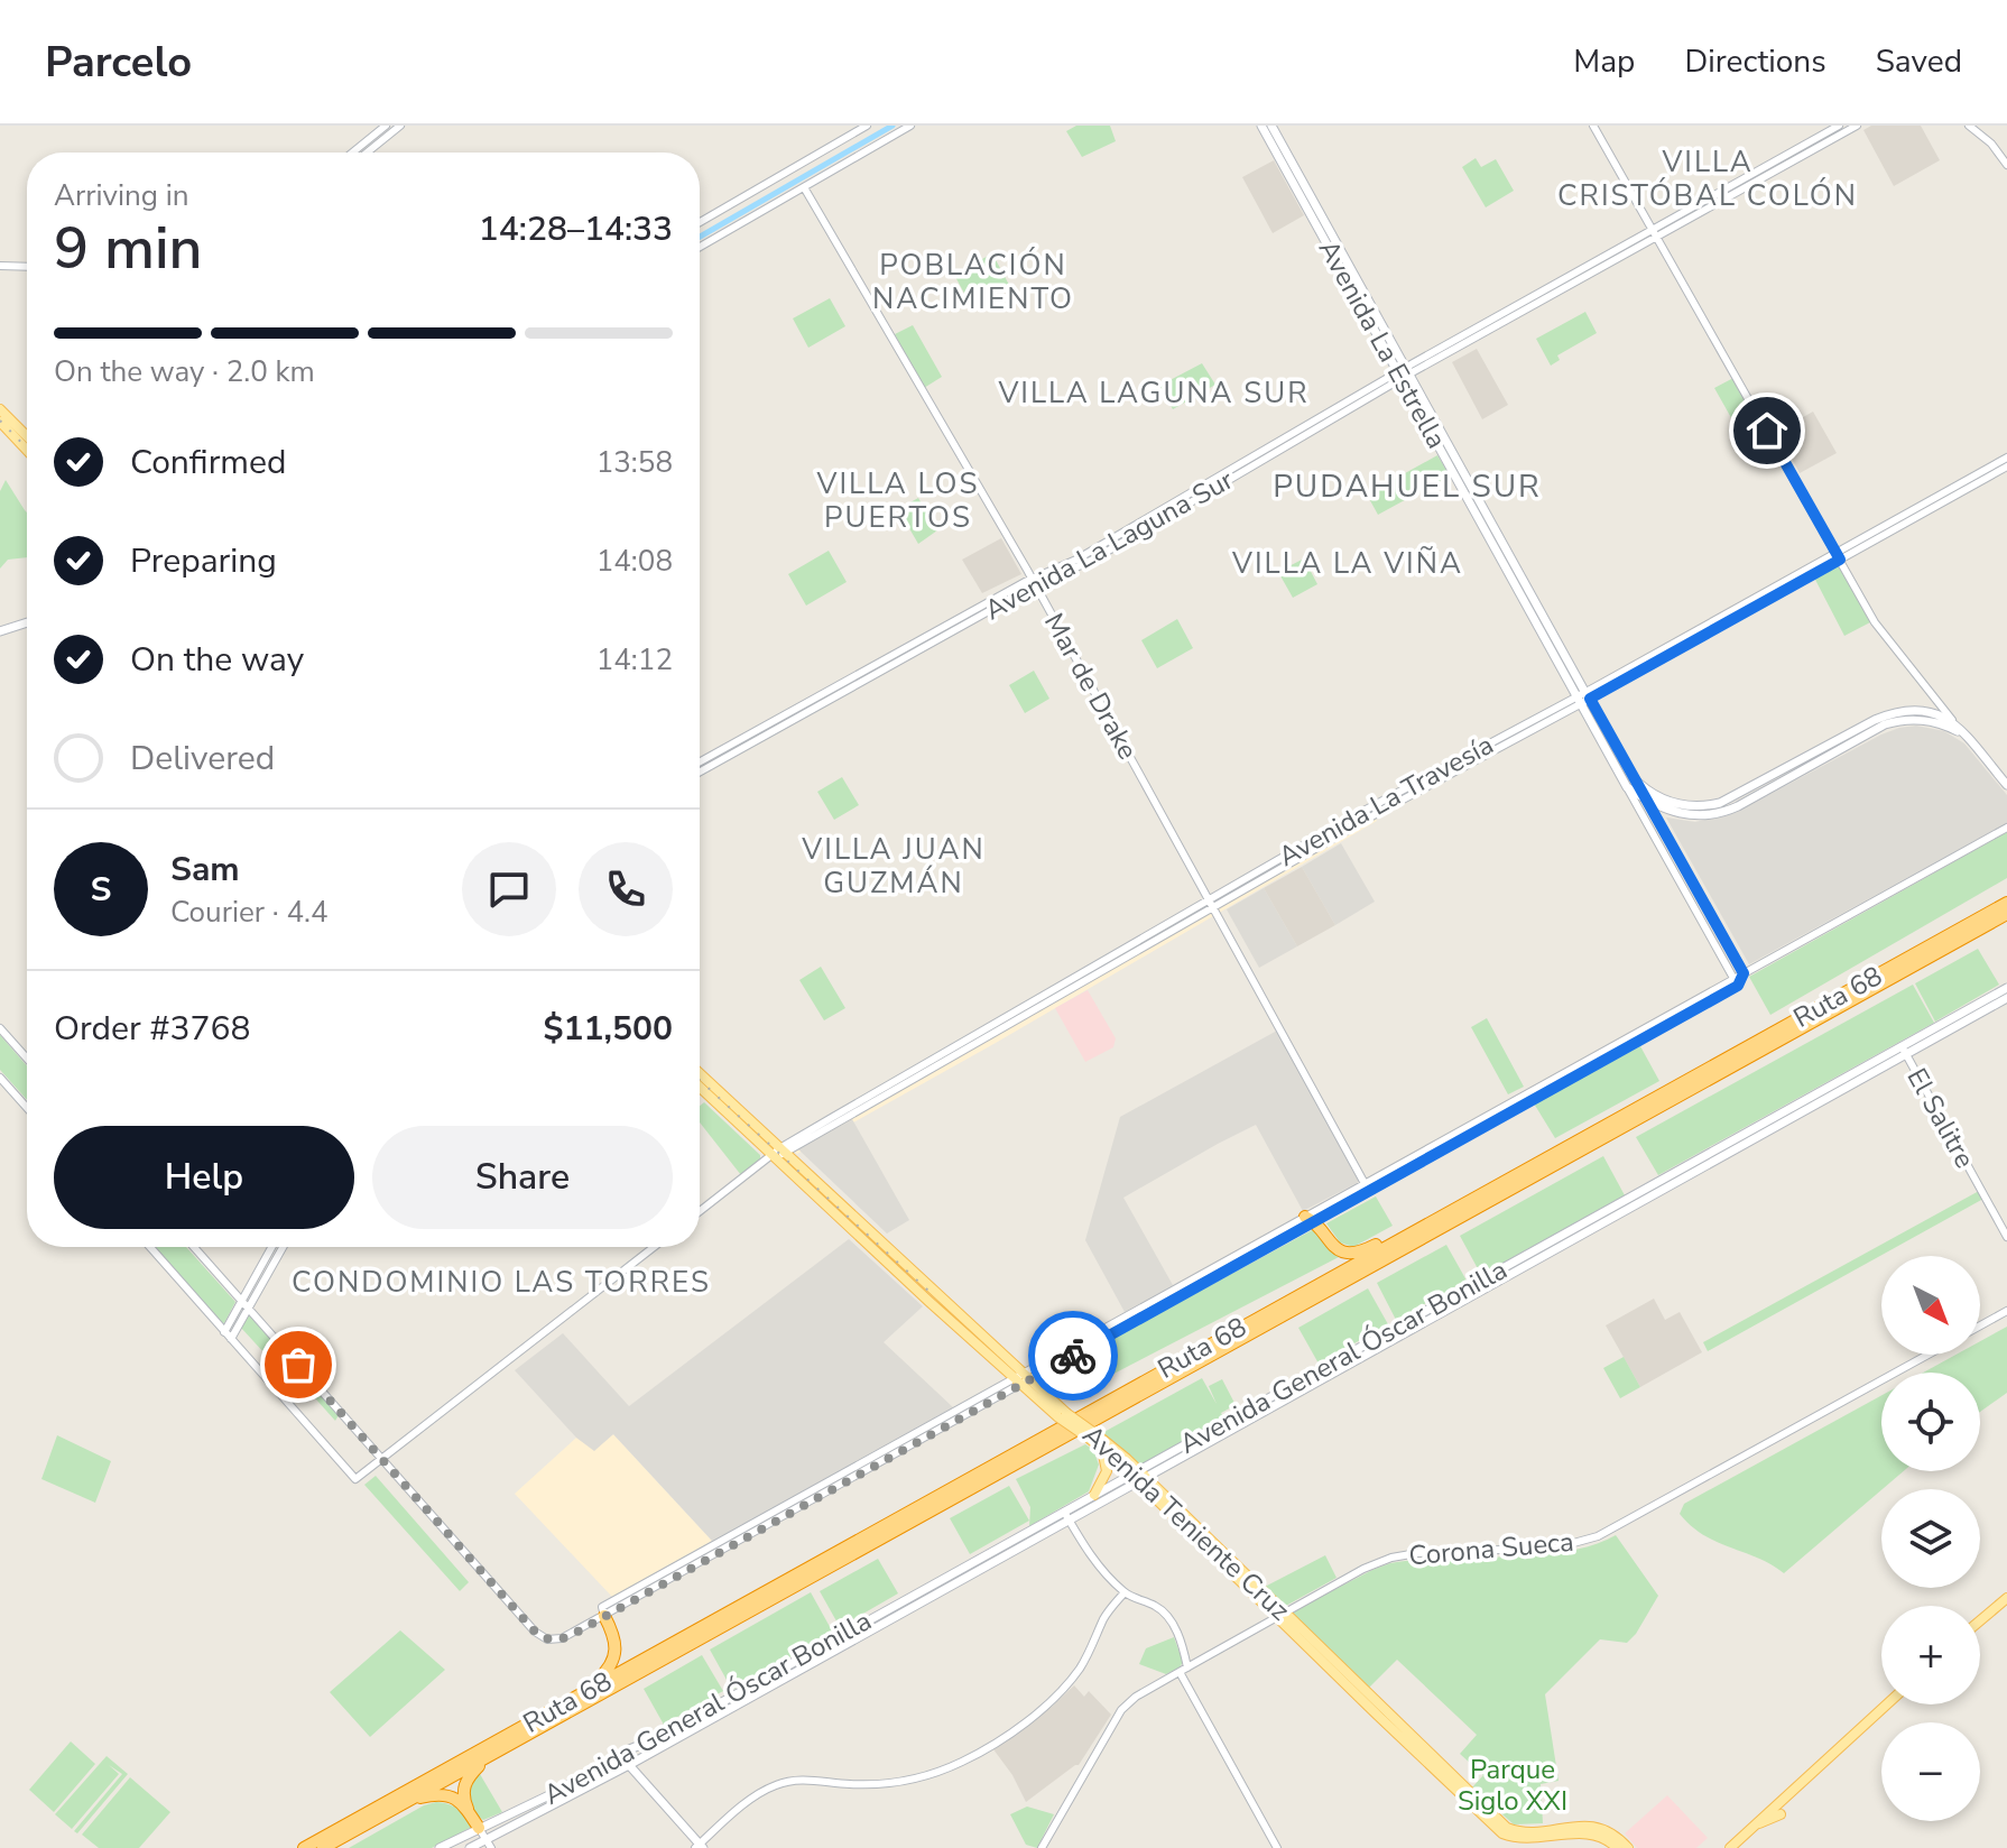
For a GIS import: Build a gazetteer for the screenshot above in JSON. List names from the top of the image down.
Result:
{
  "streets": {
    "highway": ["Ruta 68"],
    "main road": ["Avenida La Estrella", "Avenida General Óscar Bonilla", "Avenida Teniente Cruz"],
    "street": [
      "Avenida La Laguna Sur",
      "Mar de Drake",
      "Avenida La Travesía",
      "El Salitre",
      "Corona Sueca"
    ]
  },
  "crossings": [
    ["Avenida La Estrella", "Avenida La Laguna Sur"],
    ["Avenida La Estrella", "Avenida La Travesía"],
    ["Avenida La Laguna Sur", "Mar de Drake"],
    ["Mar de Drake", "Avenida La Travesía"],
    ["Avenida La Travesía", "Avenida Teniente Cruz"],
    ["El Salitre", "Avenida General Óscar Bonilla"],
    ["Avenida General Óscar Bonilla", "Avenida Teniente Cruz"],
    ["Avenida Teniente Cruz", "Corona Sueca"]
  ],
  "districts": [
    "VILLA CRISTÓBAL COLÓN",
    "POBLACIÓN NACIMIENTO",
    "VILLA LAGUNA SUR",
    "VILLA LOS PUERTOS",
    "PUDAHUEL SUR",
    "VILLA LA VIÑA",
    "VILLA JUAN GUZMÁN",
    "CONDOMINIO LAS TORRES"
  ],
  "parks": ["Parque Siglo XXI"],
  "north": "bottom right",
  "page": {
    "header": "Parcelo",
    "nav": ["Map", "Directions", "Saved"],
    "heading": ["9 min", "Arriving in", "14:28–14:33"],
    "panel": [
      "Sam",
      "Courier · 4.4",
      "Order #3768",
      "$11,500"
    ],
    "bar": "On the way · 2.0 km",
    "list": [
      ["Confirmed", "13:58"],
      ["Preparing", "14:08"],
      ["On the way", "14:12"],
      "Delivered"
    ],
    "round": "S",
    "buttons": ["Help", "Share"],
    "map_buttons": ["+", "−"]
  }
}
